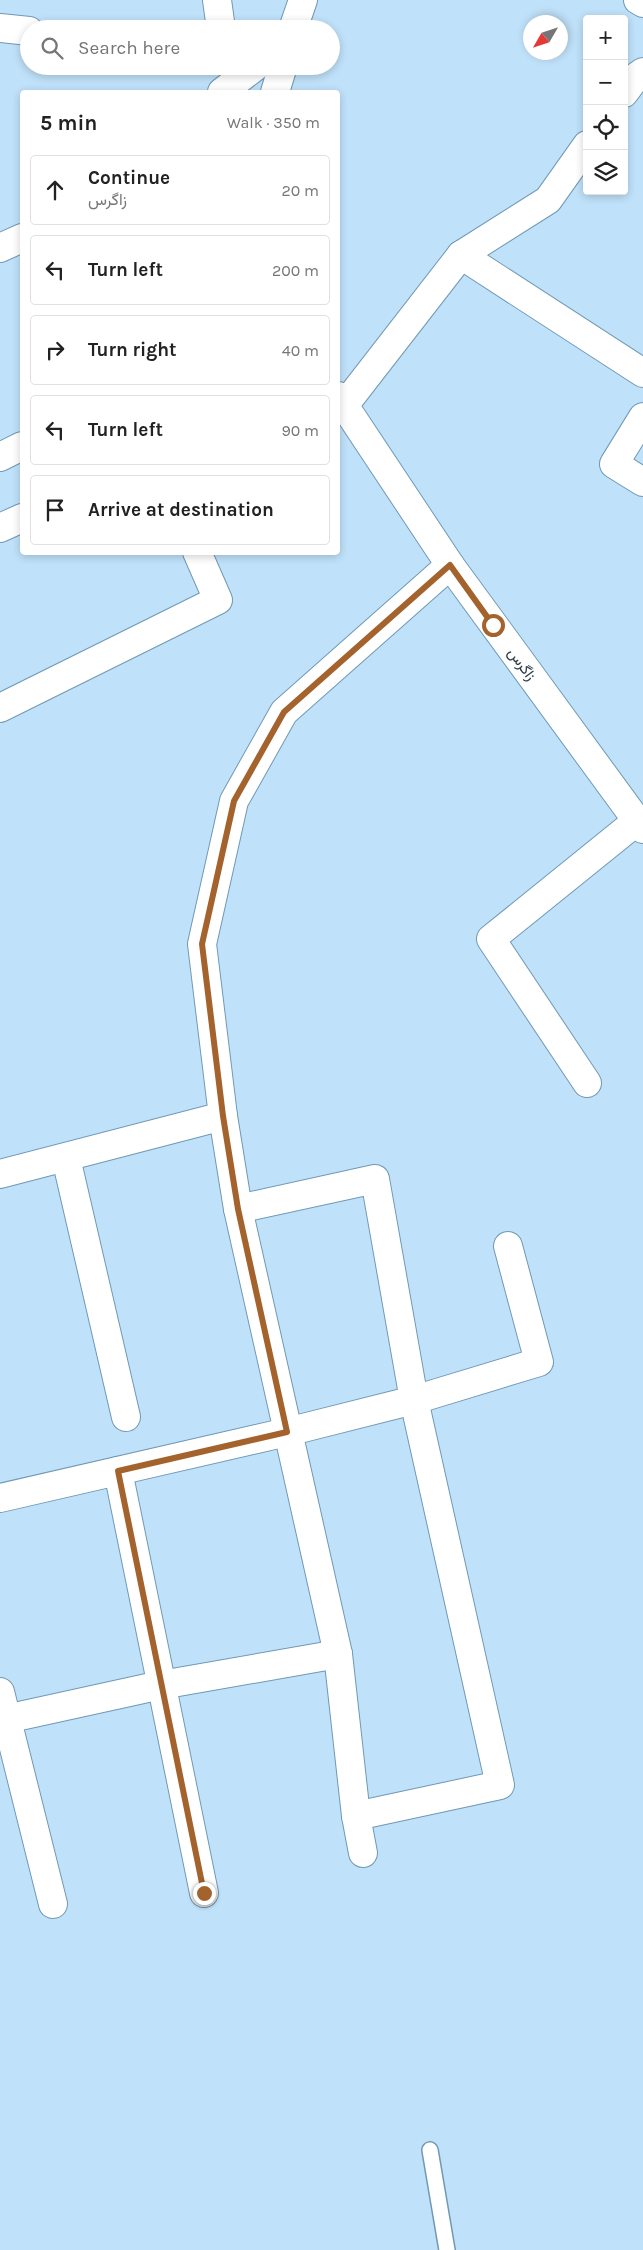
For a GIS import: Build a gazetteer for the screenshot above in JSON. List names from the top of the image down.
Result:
{
  "streets": {
    "street": ["زاگرس"]
  },
  "north": "bottom left",
  "page": {
    "map_buttons": ["+", "−"],
    "search": "Search here",
    "heading": ["5 min", "Walk · 350 m"],
    "list": [
      ["Continue", "زاگرس", "20 m"],
      ["Turn left", "200 m"],
      ["Turn right", "40 m"],
      ["Turn left", "90 m"],
      "Arrive at destination"
    ]
  }
}
